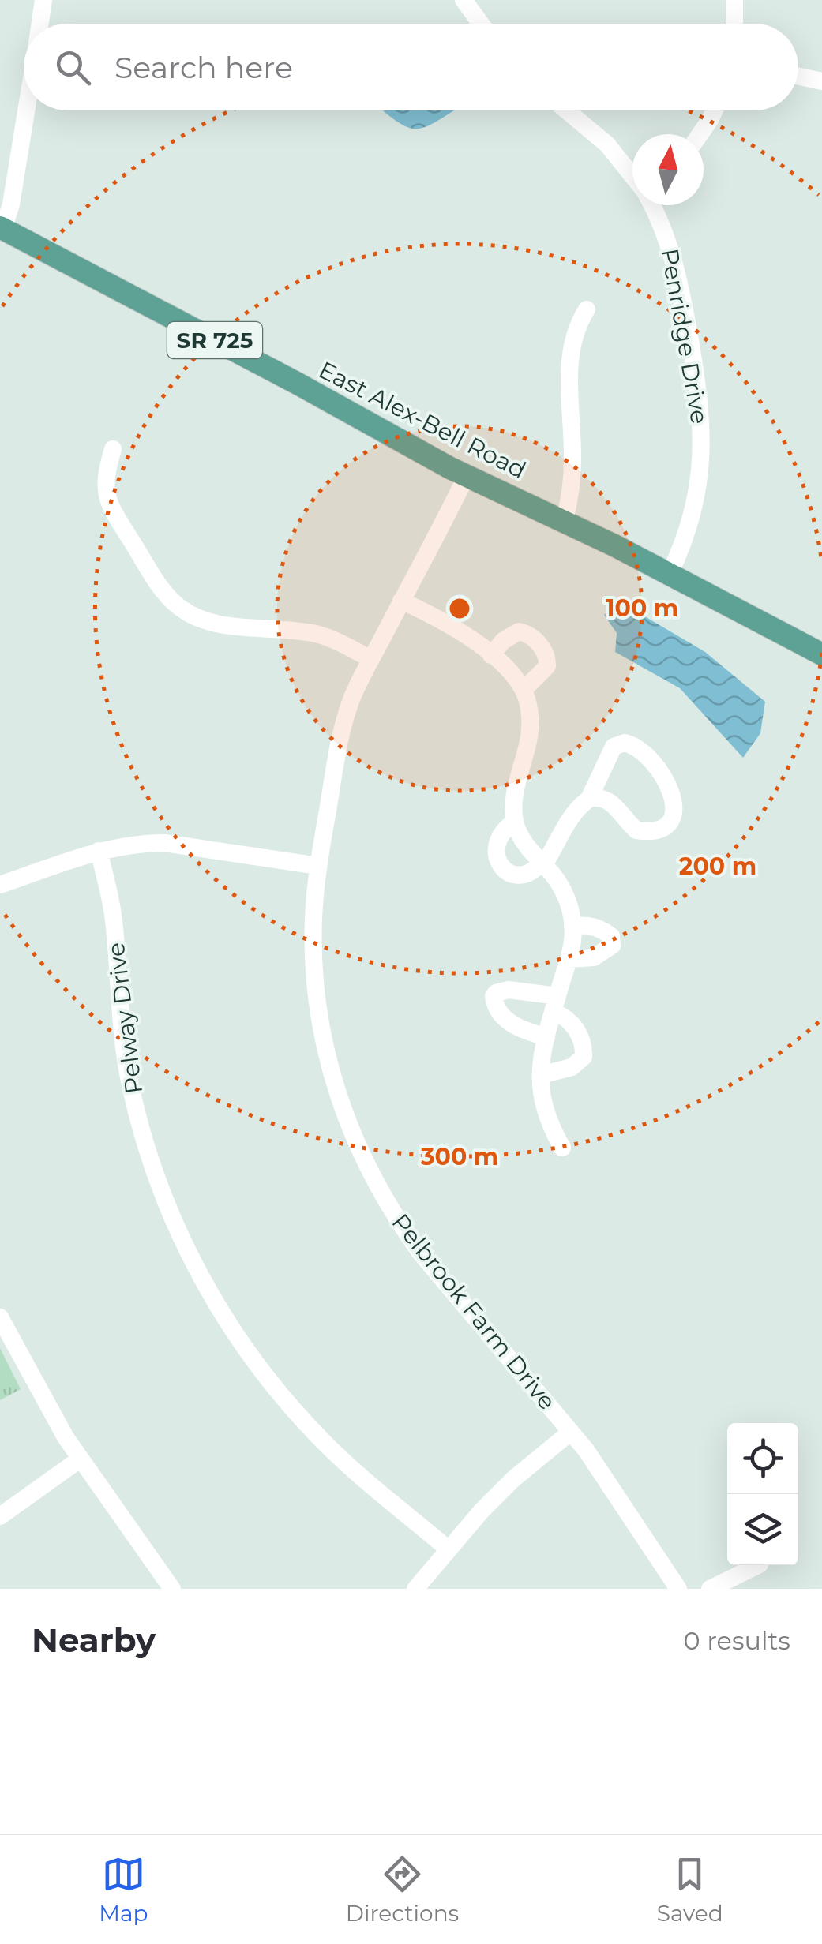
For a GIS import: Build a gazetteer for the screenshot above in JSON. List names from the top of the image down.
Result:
{
  "streets": {
    "main road": ["SR 725", "East Alex-Bell Road"],
    "street": ["Penridge Drive", "Pelway Drive", "Pelbrook Farm Drive"]
  },
  "crossings": [
    ["Penridge Drive", "East Alex-Bell Road"],
    ["East Alex-Bell Road", "Pelbrook Farm Drive"]
  ],
  "north": "top",
  "page": {
    "search": "Search here",
    "heading": ["Nearby", "0 results"],
    "nav": ["Map", "Directions", "Saved"]
  },
  "rings": ["100 m", "200 m", "300 m"]
}
